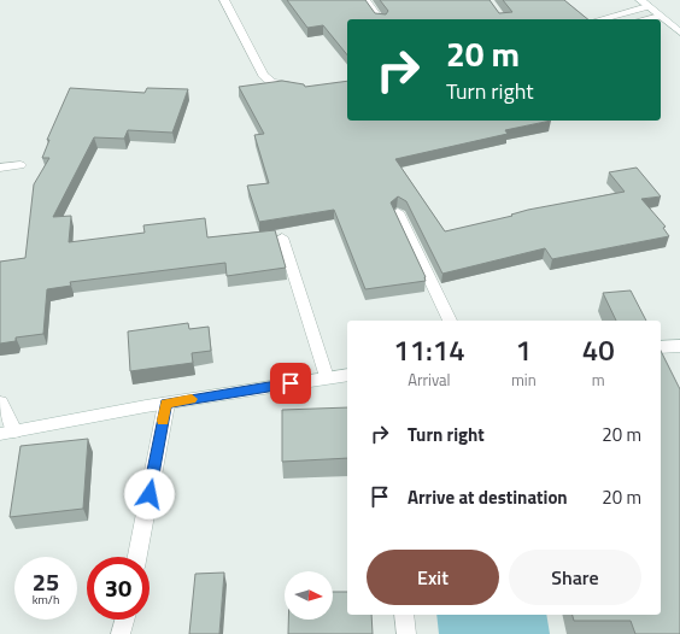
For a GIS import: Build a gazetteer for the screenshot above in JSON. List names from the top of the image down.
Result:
{
  "north": "right",
  "page": {
    "turn": ["20 m", "Turn right"],
    "eta": [
      "11:14",
      "Arrival",
      "1",
      "min",
      "40",
      "m"
    ],
    "list": [
      {
        "name": "Turn right",
        "value": "20 m"
      },
      {
        "name": "Arrive at destination",
        "value": "20 m"
      }
    ],
    "buttons": ["Exit", "Share"],
    "speed": "25 km/h",
    "limit": "30"
  }
}
